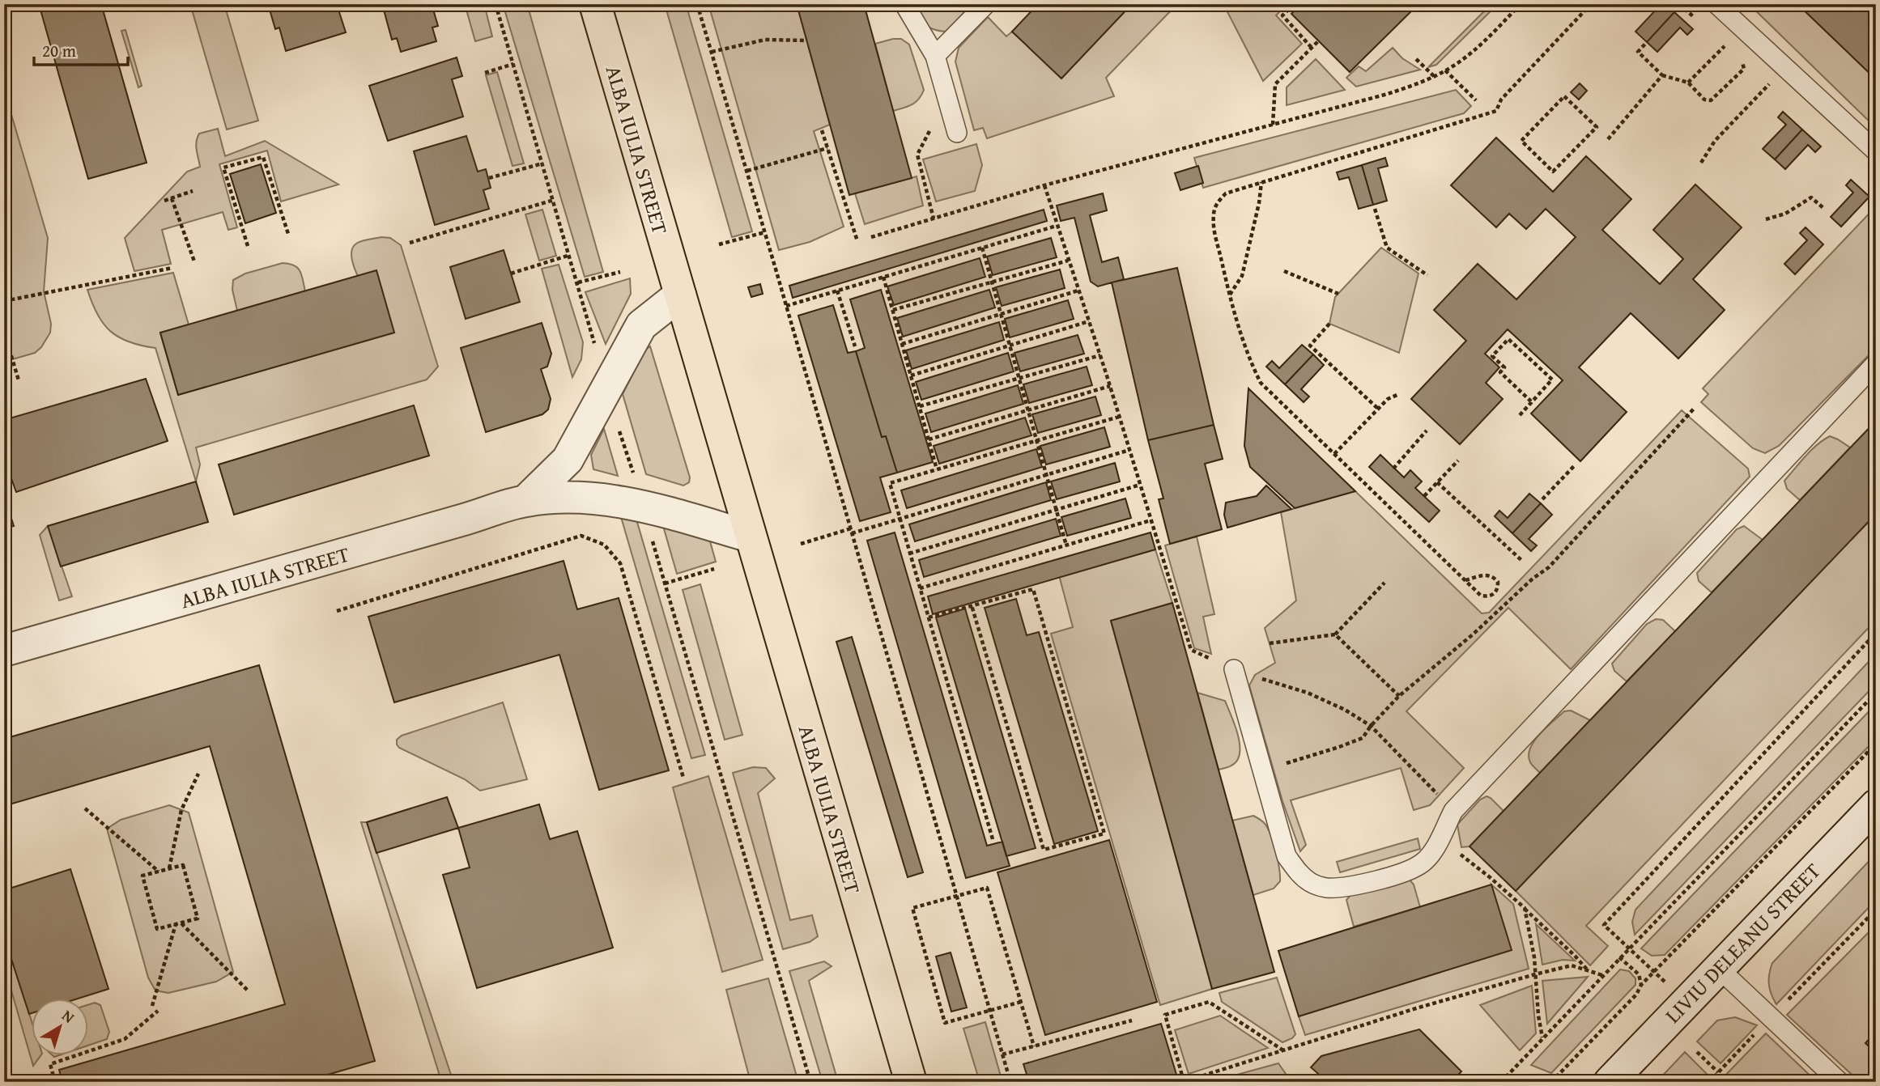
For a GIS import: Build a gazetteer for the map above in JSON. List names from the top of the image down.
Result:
{
  "streets": {
    "main road": ["ALBA IULIA STREET"],
    "street": ["LIVIU DELEANU STREET"]
  },
  "scale_bar": "20 m",
  "north": "top right"
}
